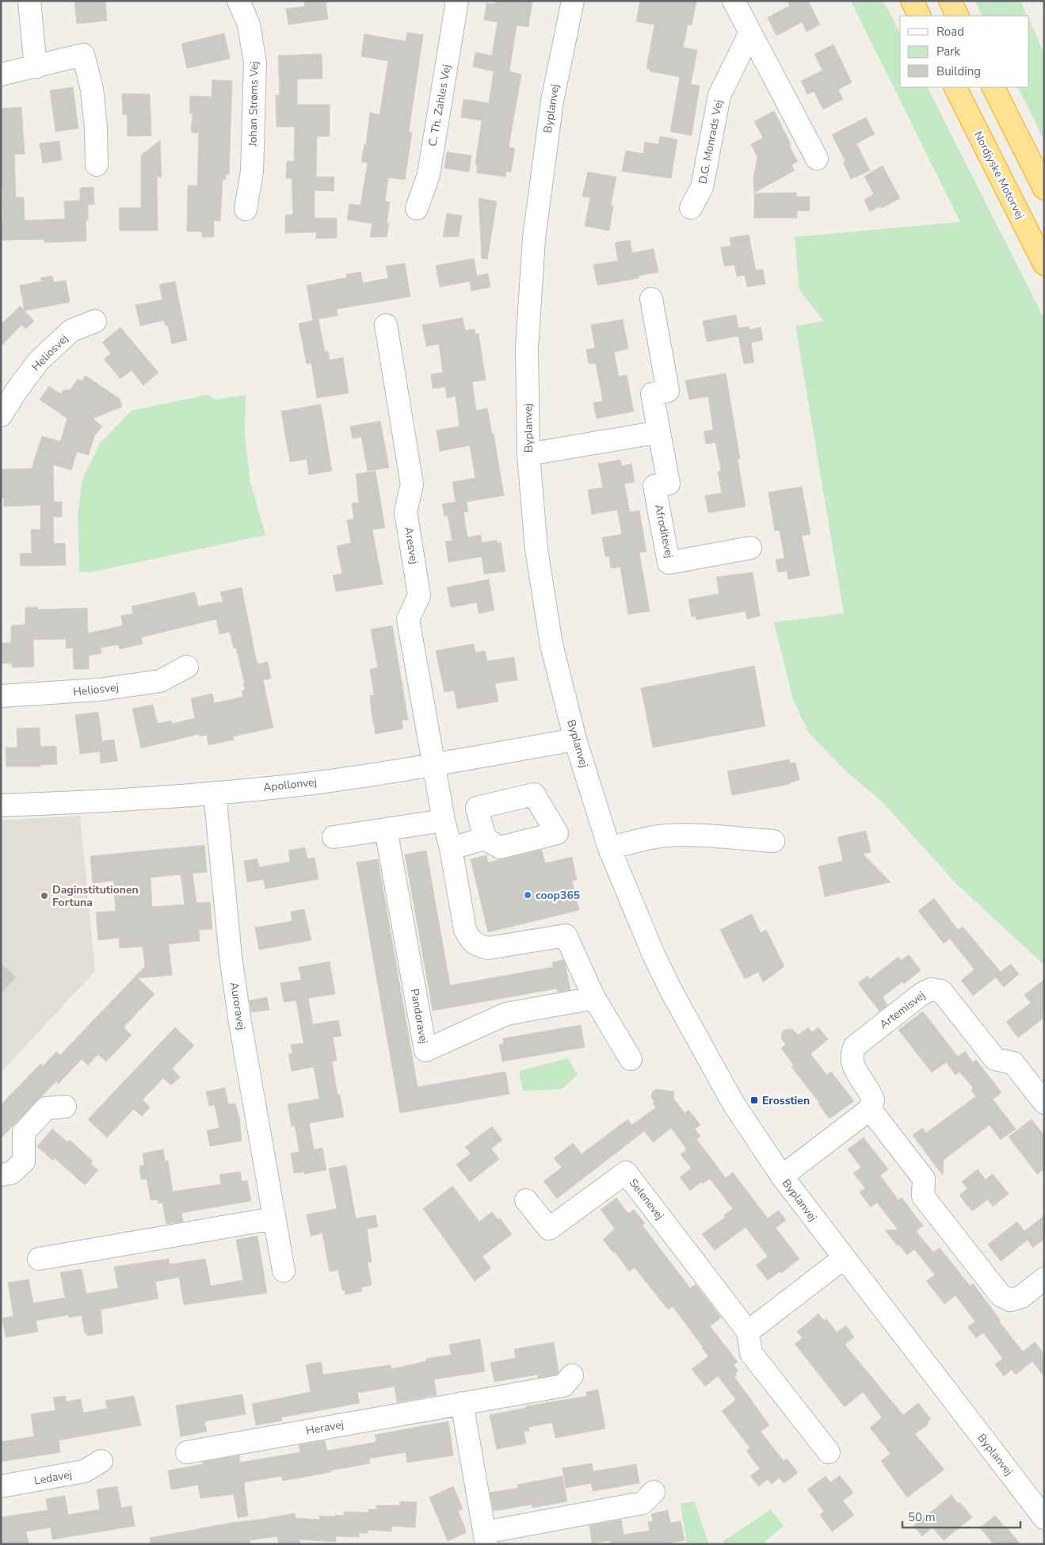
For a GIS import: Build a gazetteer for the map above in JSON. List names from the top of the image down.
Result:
{
  "streets": {
    "highway": ["Nordjyske Motorvej"],
    "street": [
      "Johan Strøms Vej",
      "C. Th. Zahles Vej",
      "Byplanvej",
      "D.G. Monrads Vej",
      "Heliosvej",
      "Afroditevej",
      "Aresvej",
      "Apollonvej",
      "Auroravej",
      "Artemisvej",
      "Pandoravej",
      "Selenevej",
      "Heravej",
      "Ledavej"
    ]
  },
  "crossings": [
    ["Byplanvej", "Apollonvej"],
    ["Aresvej", "Apollonvej"],
    ["Apollonvej", "Auroravej"]
  ],
  "places": {
    "other": ["coop365", "Daginstitutionen Fortuna"],
    "transit": ["Erosstien"]
  },
  "legend": ["Road", "Park", "Building"],
  "scale_bar": "50 m"
}
